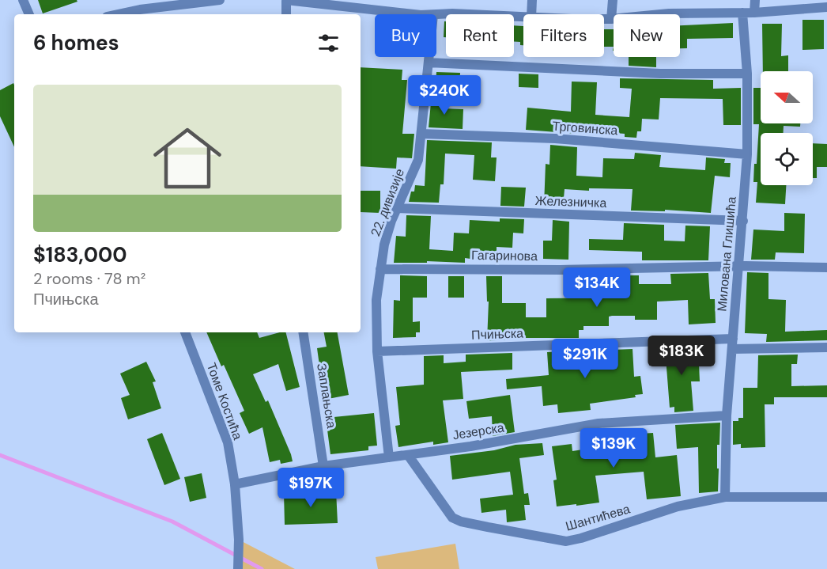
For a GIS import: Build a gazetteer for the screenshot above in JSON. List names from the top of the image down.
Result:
{
  "streets": {
    "street": [
      "Трговинска",
      "Железничка",
      "22. дивизије",
      "Милована Глишића",
      "Гагаринова",
      "Пчињска",
      "Заплањска",
      "Томе Костића",
      "Језерска",
      "Шантићева"
    ]
  },
  "crossings": [
    ["Трговинска", "22. дивизије"],
    ["Трговинска", "Милована Глишића"],
    ["Железничка", "22. дивизије"],
    ["Железничка", "Милована Глишића"],
    ["22. дивизије", "Гагаринова"],
    ["22. дивизије", "Пчињска"],
    ["22. дивизије", "Језерска"],
    ["Милована Глишића", "Гагаринова"],
    ["Милована Глишића", "Пчињска"],
    ["Милована Глишића", "Језерска"],
    ["Милована Глишића", "Шантићева"],
    ["Заплањска", "Језерска"],
    ["Томе Костића", "Језерска"],
    ["Језерска", "Шантићева"]
  ],
  "north": "left",
  "page": {
    "chip": [
      "Buy",
      "Rent",
      "Filters",
      "New"
    ],
    "heading": "6 homes",
    "list": [
      {
        "name": "$183,000",
        "note": "2 rooms · 78 m² · Пчињска"
      }
    ],
    "price": [
      "$240K",
      "$134K",
      "$183K",
      "$291K",
      "$139K",
      "$197K"
    ]
  }
}
